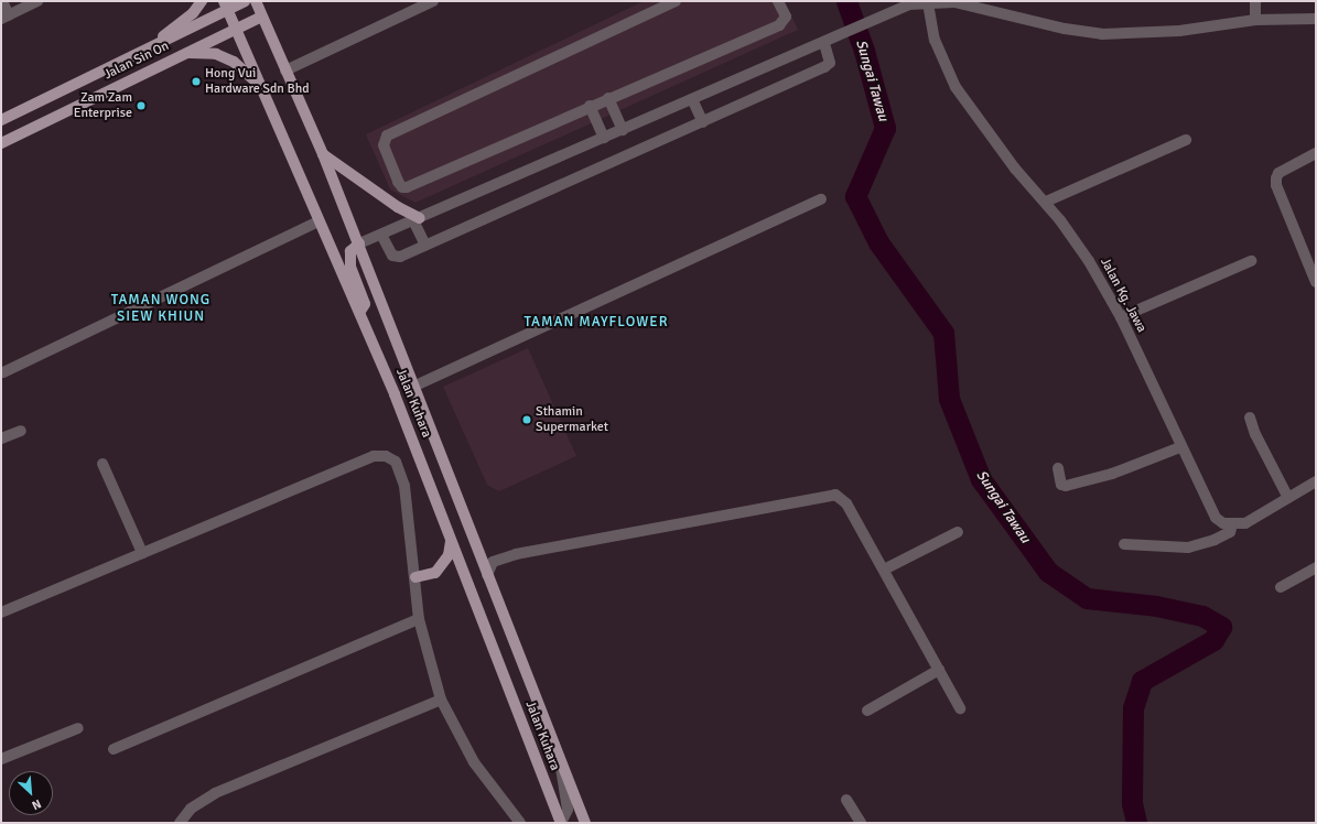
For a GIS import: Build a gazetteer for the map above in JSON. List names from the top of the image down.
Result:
{
  "streets": {
    "main road": ["Jalan Sin On", "Jalan Kuhara"],
    "street": ["Jalan Kg. Jawa"]
  },
  "crossings": [
    ["Jalan Sin On", "Jalan Kuhara"]
  ],
  "districts": ["TAMAN WONG SIEW KHIUN", "TAMAN MAYFLOWER"],
  "water": ["Sungai Tawau"],
  "places": ["Hong Vui Hardware Sdn Bhd", "Zam Zam Enterprise", "Sthamin Supermarket"],
  "north": "bottom right"
}
